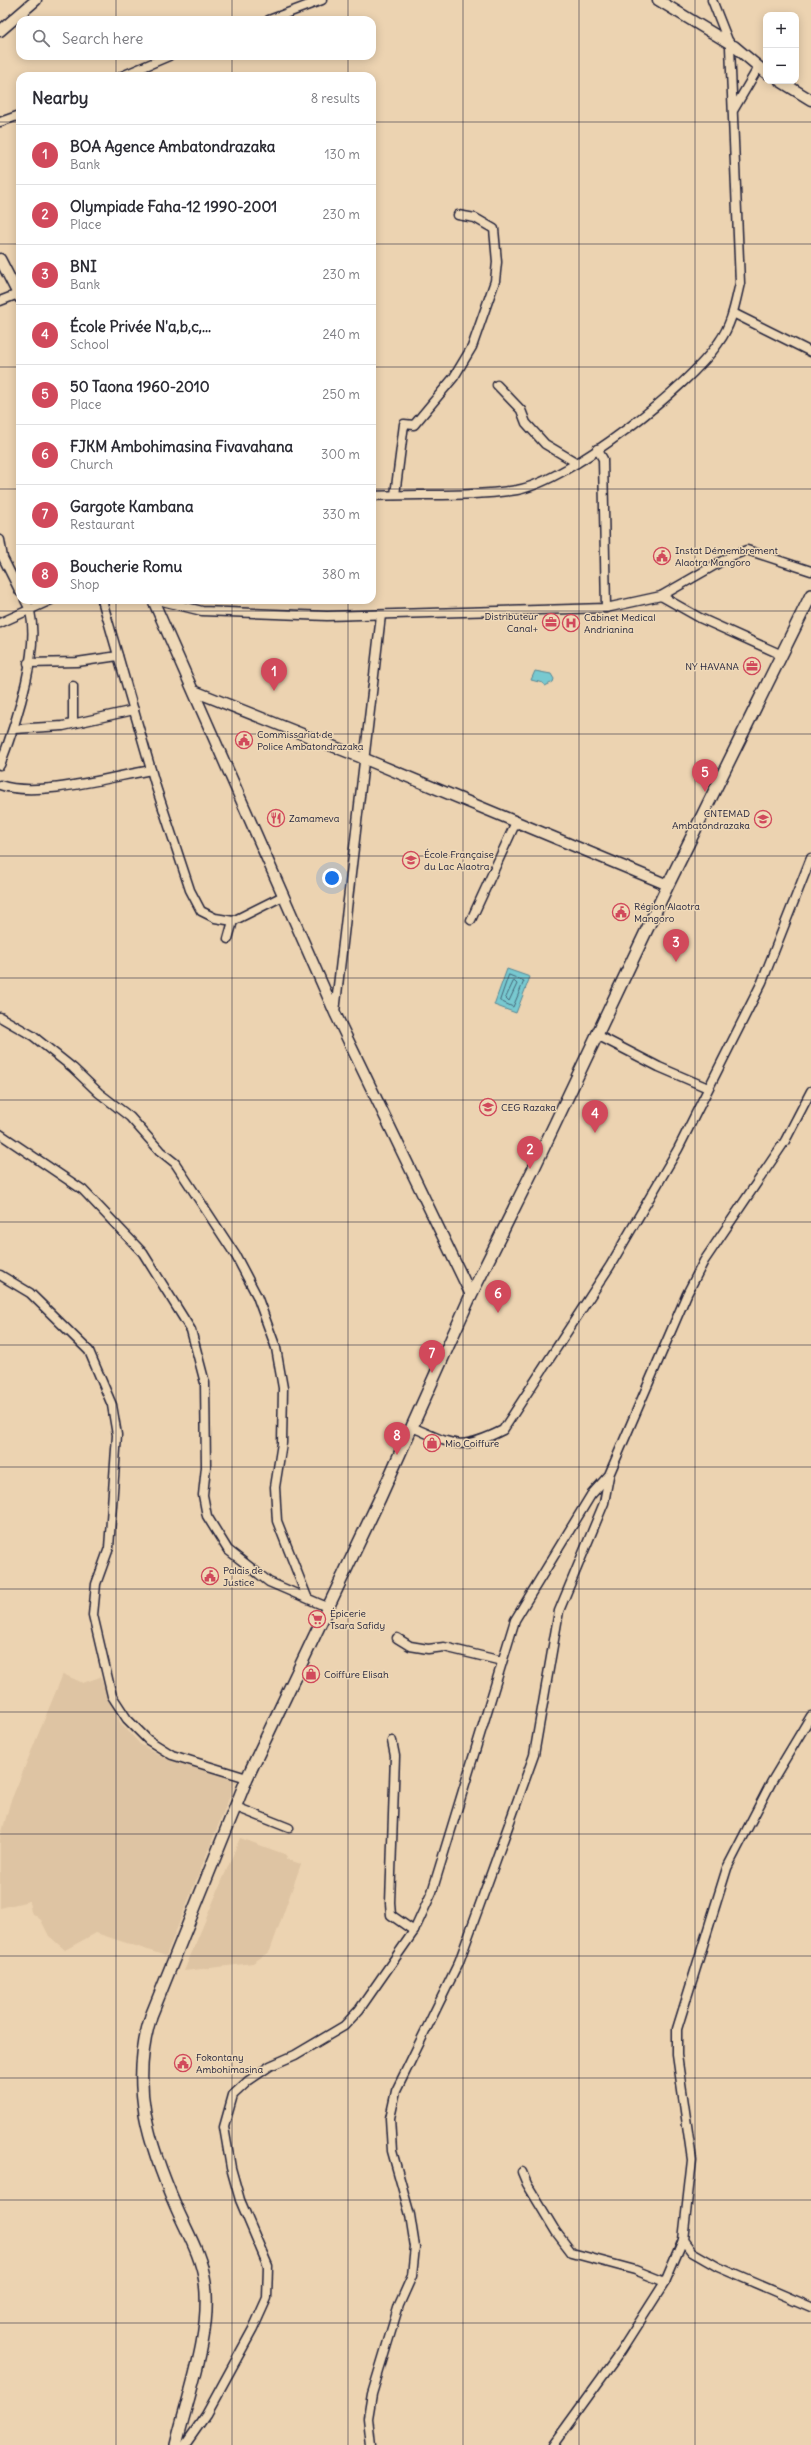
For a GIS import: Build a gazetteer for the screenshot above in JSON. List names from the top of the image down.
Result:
{
  "places": {
    "public building": [
      "Instat Démembrement Alaotra Mangoro",
      "Commissariat de Police Ambatondrazaka",
      "Région Alaotra Mangoro",
      "Palais de Justice",
      "Fokontany Ambohimasina"
    ],
    "office": ["Distributeur Canal+", "NY HAVANA"],
    "hospital": ["Cabinet Medical Andrianina"],
    "restaurant": ["Zamameva"],
    "school or university": ["CNTEMAD Ambatondrazaka", "École Française du Lac Alaotra", "CEG Razaka"],
    "shop": ["Mio Coiffure", "Coiffure Elisah"],
    "supermarket": ["Épicerie Tsara Safidy"]
  },
  "page": {
    "map_buttons": ["+", "−"],
    "search": "Search here",
    "heading": ["Nearby", "8 results"],
    "list": [
      {
        "mark": "1",
        "name": "BOA Agence Ambatondrazaka",
        "note": "Bank",
        "value": "130 m"
      },
      {
        "mark": "2",
        "name": "Olympiade Faha-12 1990-2001",
        "note": "Place",
        "value": "230 m"
      },
      {
        "mark": "3",
        "name": "BNI",
        "note": "Bank",
        "value": "230 m"
      },
      {
        "mark": "4",
        "name": "École Privée N'a,b,c,...",
        "note": "School",
        "value": "240 m"
      },
      {
        "mark": "5",
        "name": "50 Taona 1960-2010",
        "note": "Place",
        "value": "250 m"
      },
      {
        "mark": "6",
        "name": "FJKM Ambohimasina Fivavahana",
        "note": "Church",
        "value": "300 m"
      },
      {
        "mark": "7",
        "name": "Gargote Kambana",
        "note": "Restaurant",
        "value": "330 m"
      },
      {
        "mark": "8",
        "name": "Boucherie Romu",
        "note": "Shop",
        "value": "380 m"
      }
    ],
    "pins": [
      "1",
      "5",
      "3",
      "4",
      "2",
      "6",
      "7",
      "8"
    ]
  }
}
